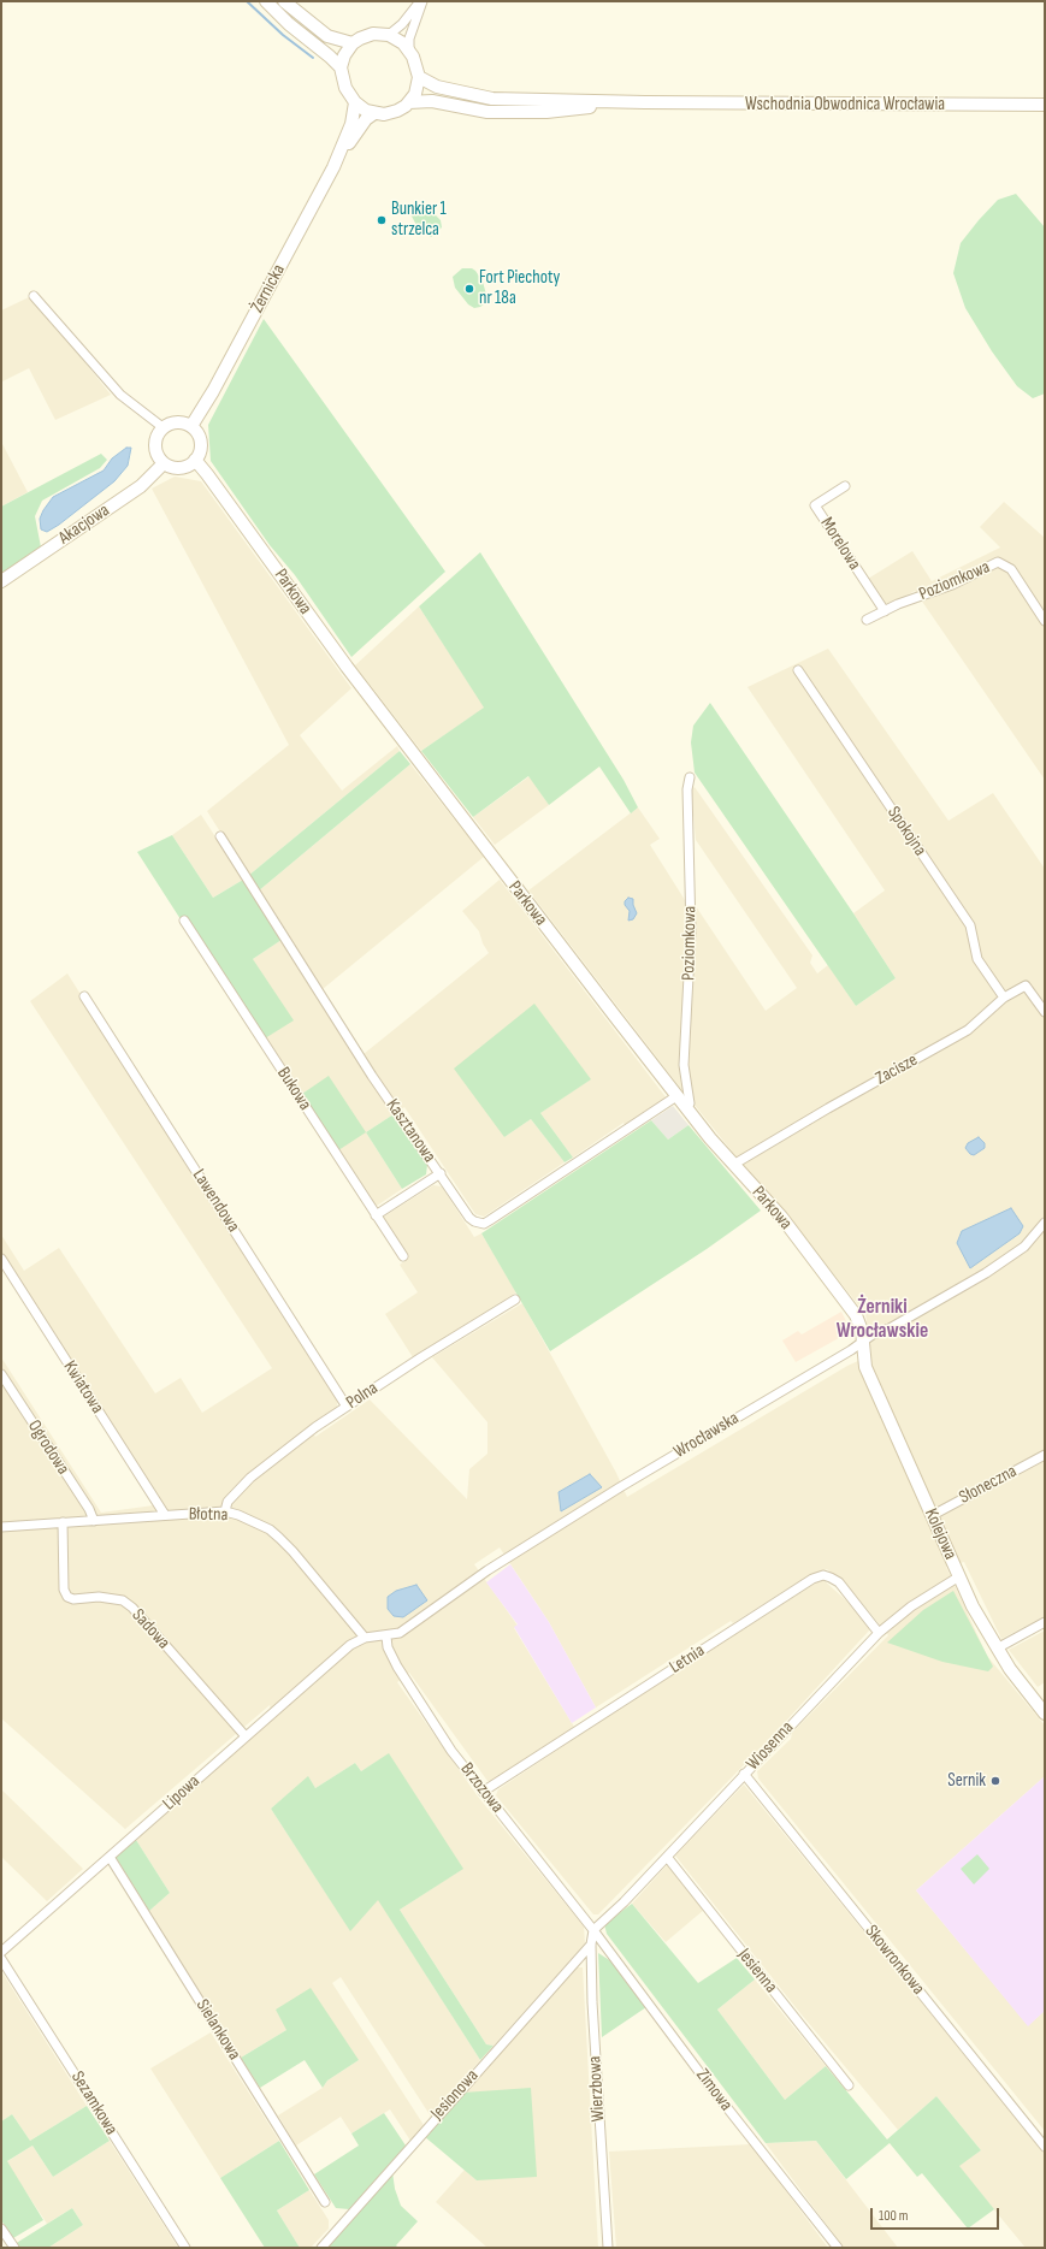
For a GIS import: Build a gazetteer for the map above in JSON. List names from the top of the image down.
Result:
{
  "streets": {
    "street": [
      "Wschodnia Obwodnica Wrocławia",
      "Żernicka",
      "Akacjowa",
      "Morelowa",
      "Poziomkowa",
      "Parkowa",
      "Spokojna",
      "Zacisze",
      "Bukowa",
      "Kasztanowa",
      "Lawendowa",
      "Kwiatowa",
      "Polna",
      "Wrocławska",
      "Ogrodowa",
      "Słoneczna",
      "Błotna",
      "Kolejowa",
      "Sadowa",
      "Letnia",
      "Wiosenna",
      "Brzozowa",
      "Lipowa",
      "Skowronkowa",
      "Jesienna",
      "Sielankowa",
      "Wierzbowa",
      "Zimowa",
      "Jesionowa",
      "Sezamkowa"
    ]
  },
  "crossings": [
    ["Wschodnia Obwodnica Wrocławia", "Żernicka"],
    ["Żernicka", "Akacjowa"],
    ["Żernicka", "Parkowa"],
    ["Akacjowa", "Parkowa"],
    ["Morelowa", "Poziomkowa"],
    ["Poziomkowa", "Parkowa"],
    ["Parkowa", "Zacisze"],
    ["Parkowa", "Kasztanowa"],
    ["Parkowa", "Wrocławska"],
    ["Parkowa", "Kolejowa"],
    ["Spokojna", "Zacisze"],
    ["Lawendowa", "Polna"],
    ["Kwiatowa", "Błotna"],
    ["Polna", "Błotna"],
    ["Wrocławska", "Błotna"],
    ["Wrocławska", "Kolejowa"],
    ["Wrocławska", "Brzozowa"],
    ["Wrocławska", "Lipowa"],
    ["Ogrodowa", "Błotna"],
    ["Słoneczna", "Kolejowa"],
    ["Błotna", "Sadowa"],
    ["Błotna", "Lipowa"],
    ["Kolejowa", "Wiosenna"],
    ["Sadowa", "Lipowa"],
    ["Letnia", "Wiosenna"],
    ["Letnia", "Brzozowa"],
    ["Wiosenna", "Brzozowa"],
    ["Wiosenna", "Skowronkowa"],
    ["Wiosenna", "Jesienna"],
    ["Wiosenna", "Wierzbowa"],
    ["Wiosenna", "Zimowa"],
    ["Brzozowa", "Wierzbowa"],
    ["Brzozowa", "Zimowa"],
    ["Lipowa", "Sielankowa"],
    ["Wierzbowa", "Zimowa"],
    ["Wierzbowa", "Jesionowa"]
  ],
  "districts": ["Żerniki Wrocławskie"],
  "places": ["Bunkier 1 strzelca", "Fort Piechoty nr 18a", "Sernik"],
  "scale_bar": "100 m"
}
